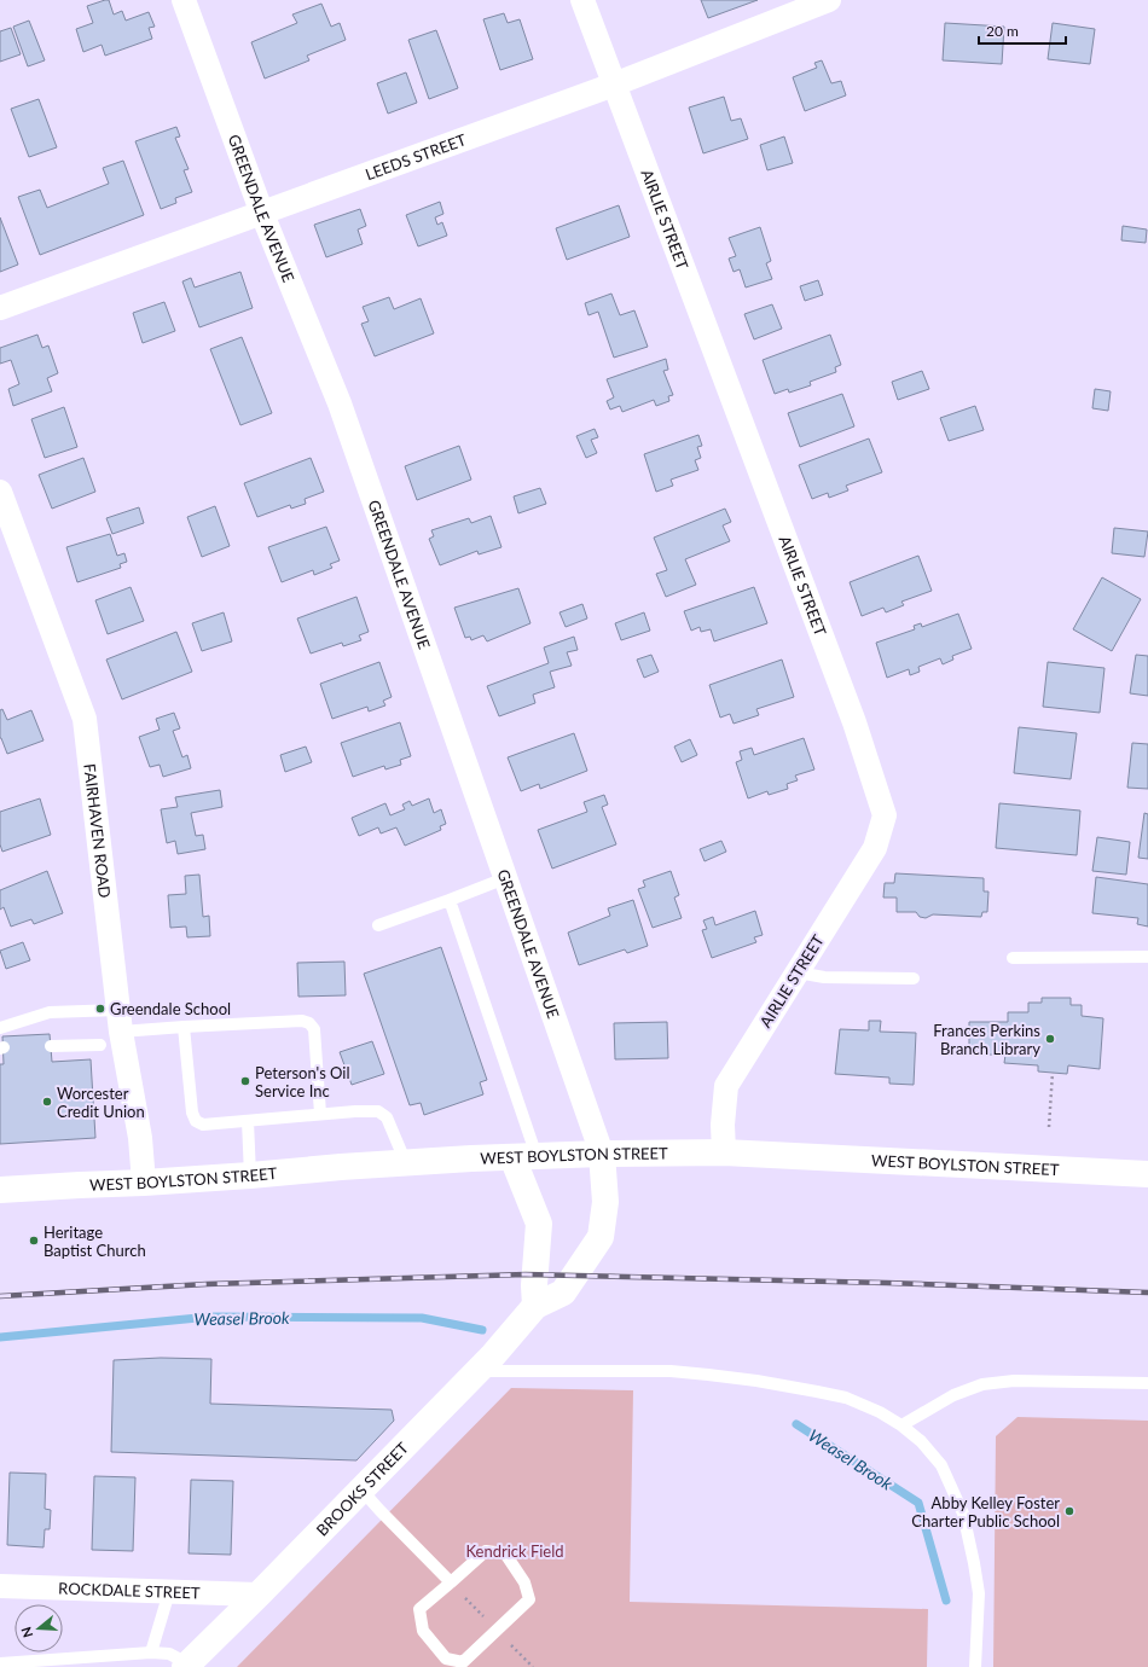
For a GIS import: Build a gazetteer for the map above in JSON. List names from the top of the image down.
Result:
{
  "streets": {
    "main road": ["WEST BOYLSTON STREET", "BROOKS STREET"],
    "street": [
      "LEEDS STREET",
      "GREENDALE AVENUE",
      "AIRLIE STREET",
      "FAIRHAVEN ROAD",
      "ROCKDALE STREET"
    ]
  },
  "crossings": [
    ["LEEDS STREET", "GREENDALE AVENUE"],
    ["LEEDS STREET", "AIRLIE STREET"],
    ["GREENDALE AVENUE", "WEST BOYLSTON STREET"],
    ["GREENDALE AVENUE", "BROOKS STREET"],
    ["AIRLIE STREET", "WEST BOYLSTON STREET"],
    ["FAIRHAVEN ROAD", "WEST BOYLSTON STREET"],
    ["WEST BOYLSTON STREET", "BROOKS STREET"],
    ["BROOKS STREET", "ROCKDALE STREET"]
  ],
  "water": ["Weasel Brook"],
  "parks": ["Kendrick Field"],
  "places": [
    "Greendale School",
    "Frances Perkins Branch Library",
    "Peterson's Oil Service Inc",
    "Worcester Credit Union",
    "Heritage Baptist Church",
    "Abby Kelley Foster Charter Public School"
  ],
  "scale_bar": "20 m",
  "north": "left"
}
